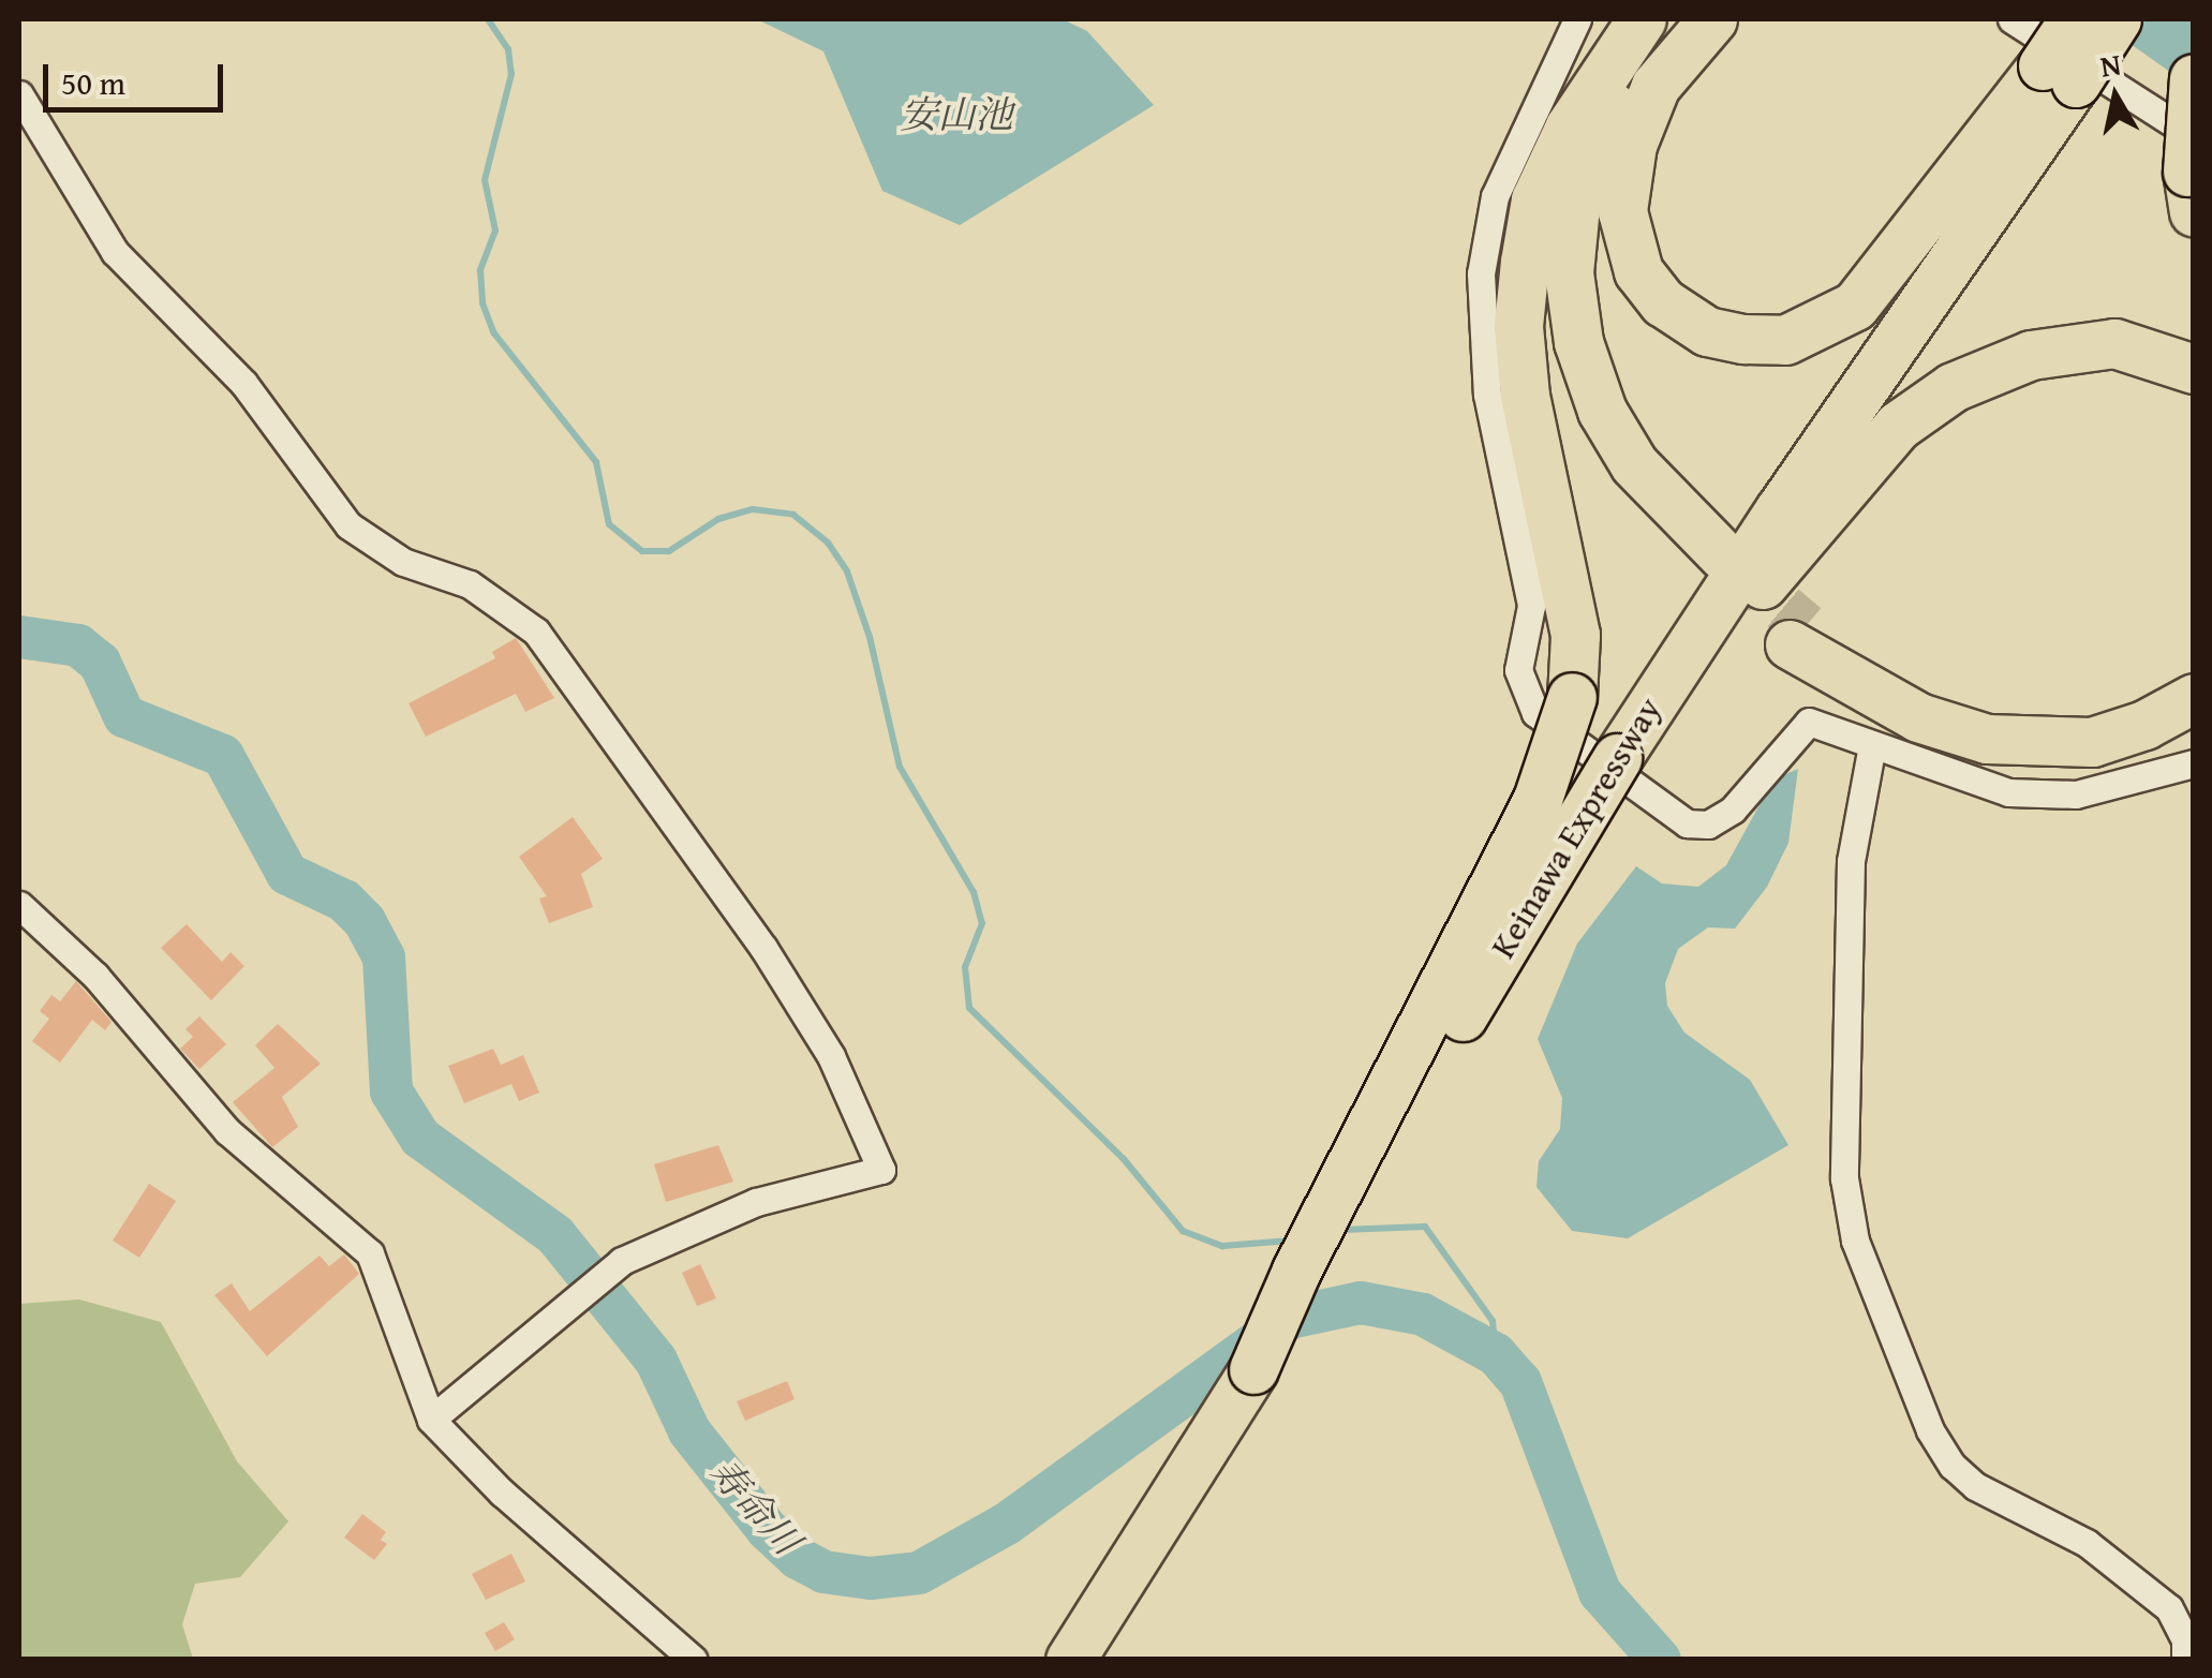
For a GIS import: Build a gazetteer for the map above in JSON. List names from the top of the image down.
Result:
{
  "streets": {
    "highway": ["Keinawa Expressway"]
  },
  "water": ["安山池", "寿命川"],
  "scale_bar": "50 m",
  "north": "top"
}
